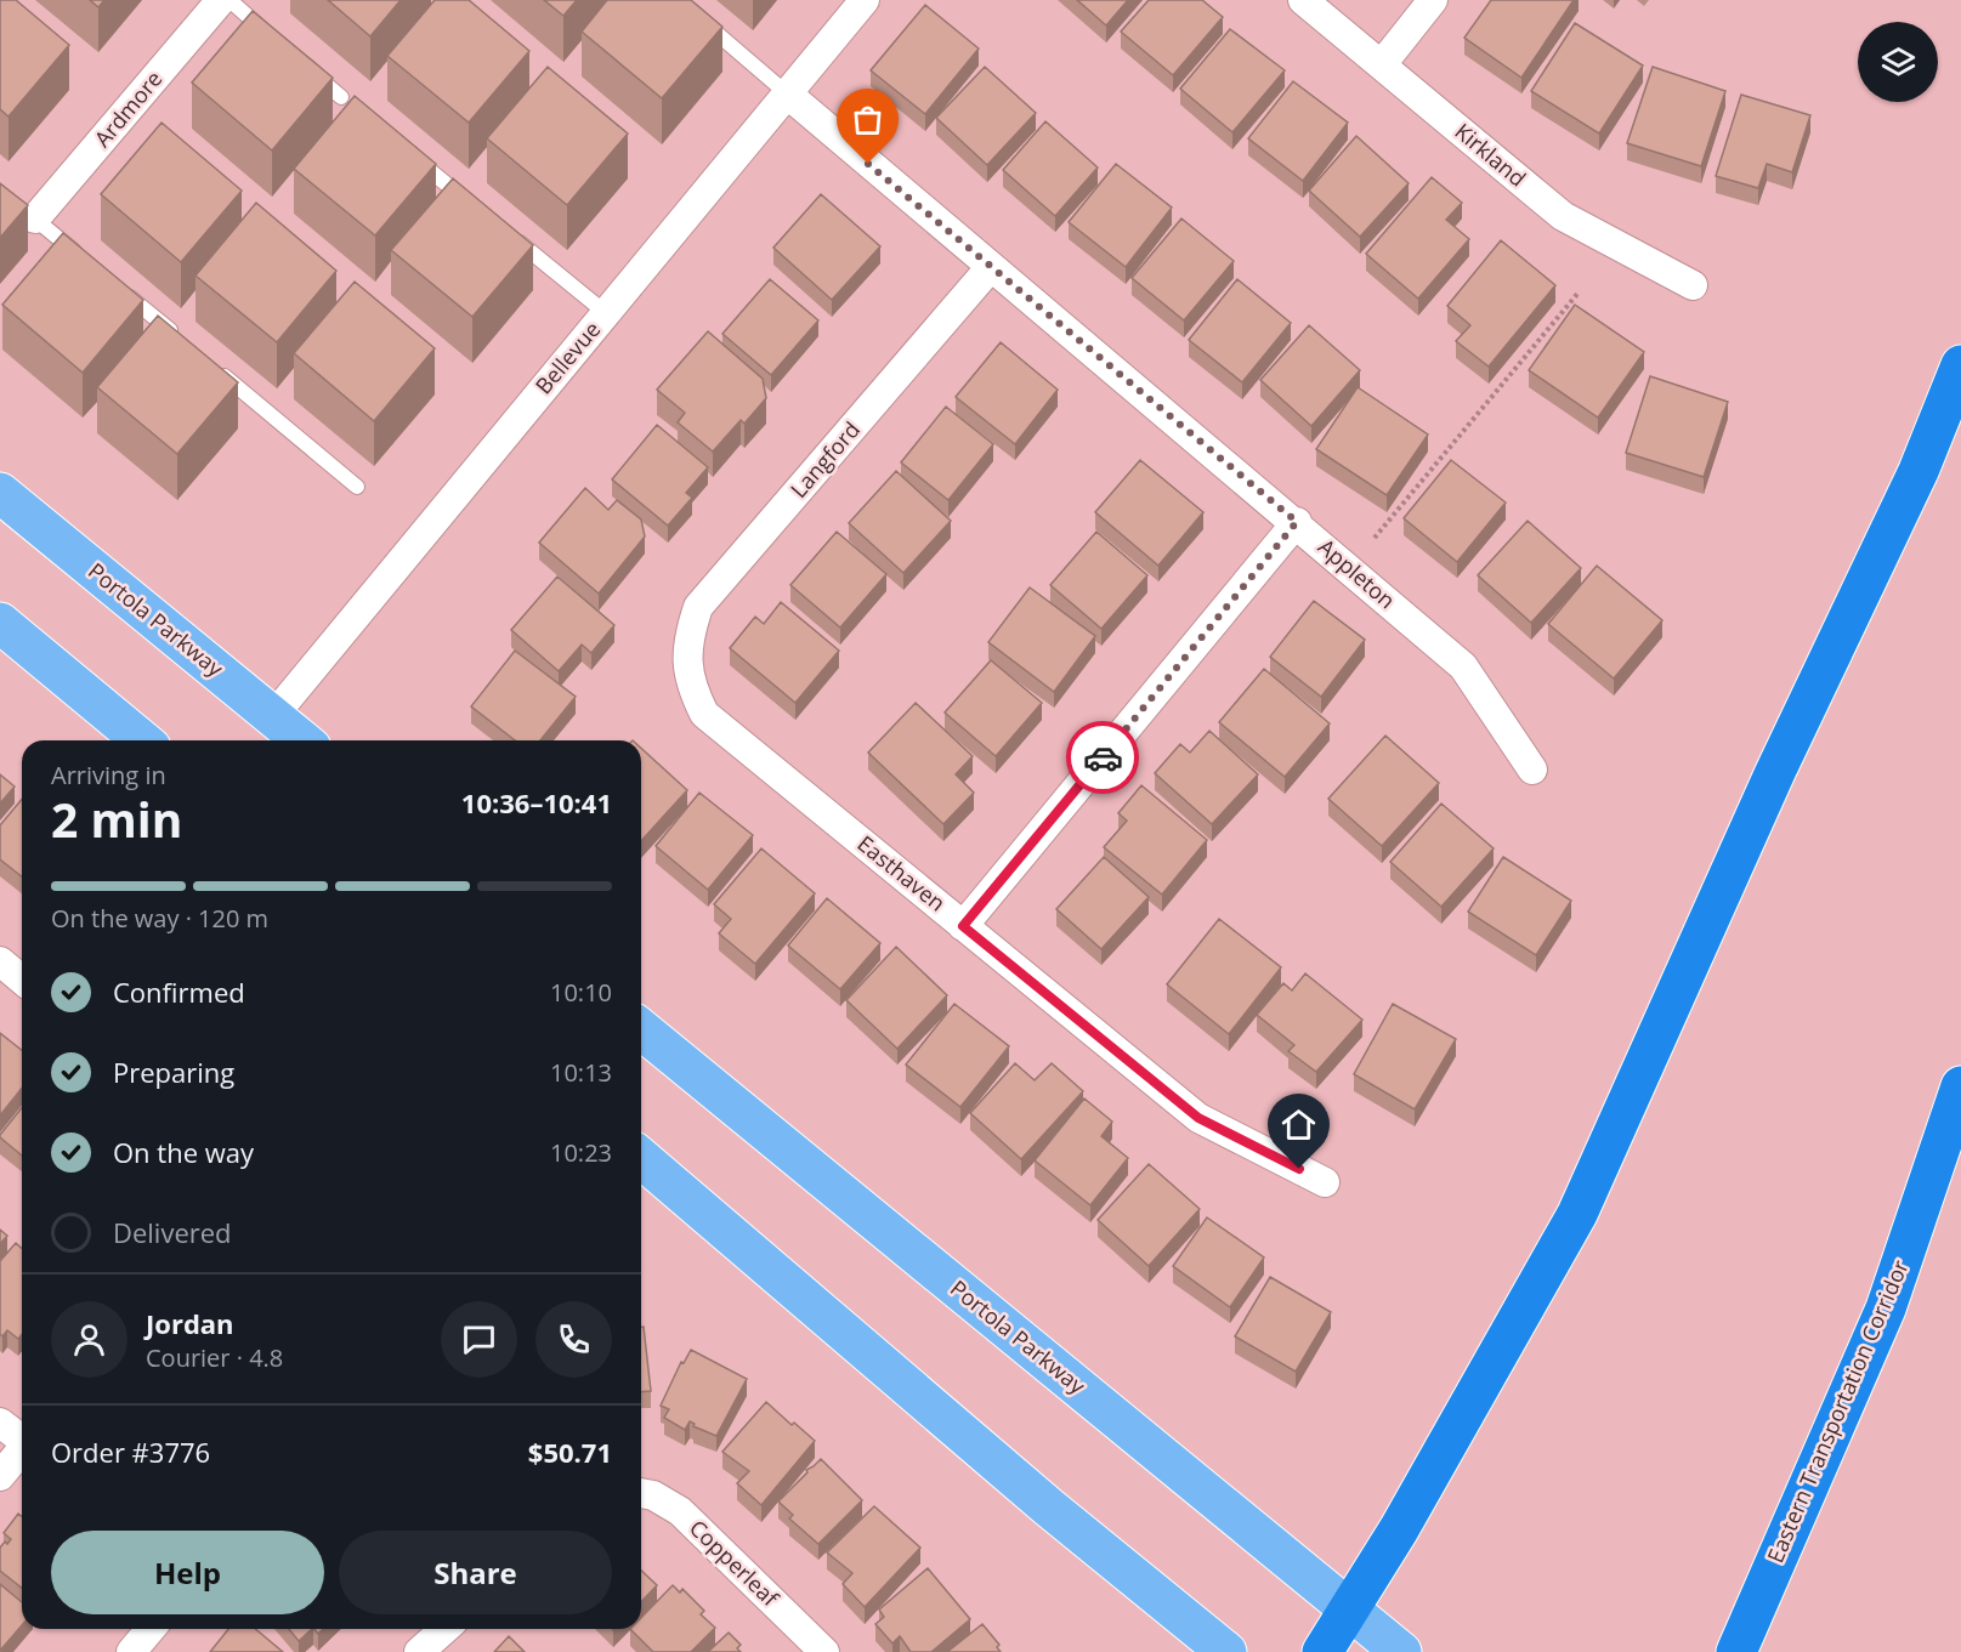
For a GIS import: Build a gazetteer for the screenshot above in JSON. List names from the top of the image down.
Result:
{
  "streets": {
    "highway": ["Eastern Transportation Corridor"],
    "main road": ["Portola Parkway"],
    "street": [
      "Ardmore",
      "Kirkland",
      "Bellevue",
      "Langford",
      "Appleton",
      "Easthaven",
      "Copperleaf"
    ]
  },
  "crossings": [
    ["Bellevue", "Appleton"],
    ["Bellevue", "Portola Parkway"],
    ["Langford", "Appleton"],
    ["Langford", "Easthaven"]
  ],
  "page": {
    "heading": ["2 min", "Arriving in", "10:36–10:41"],
    "panel": [
      "Jordan",
      "Courier · 4.8",
      "Order #3776",
      "$50.71"
    ],
    "bar": "On the way · 120 m",
    "list": [
      ["Confirmed", "10:10"],
      ["Preparing", "10:13"],
      ["On the way", "10:23"],
      "Delivered"
    ],
    "buttons": ["Help", "Share"]
  }
}
